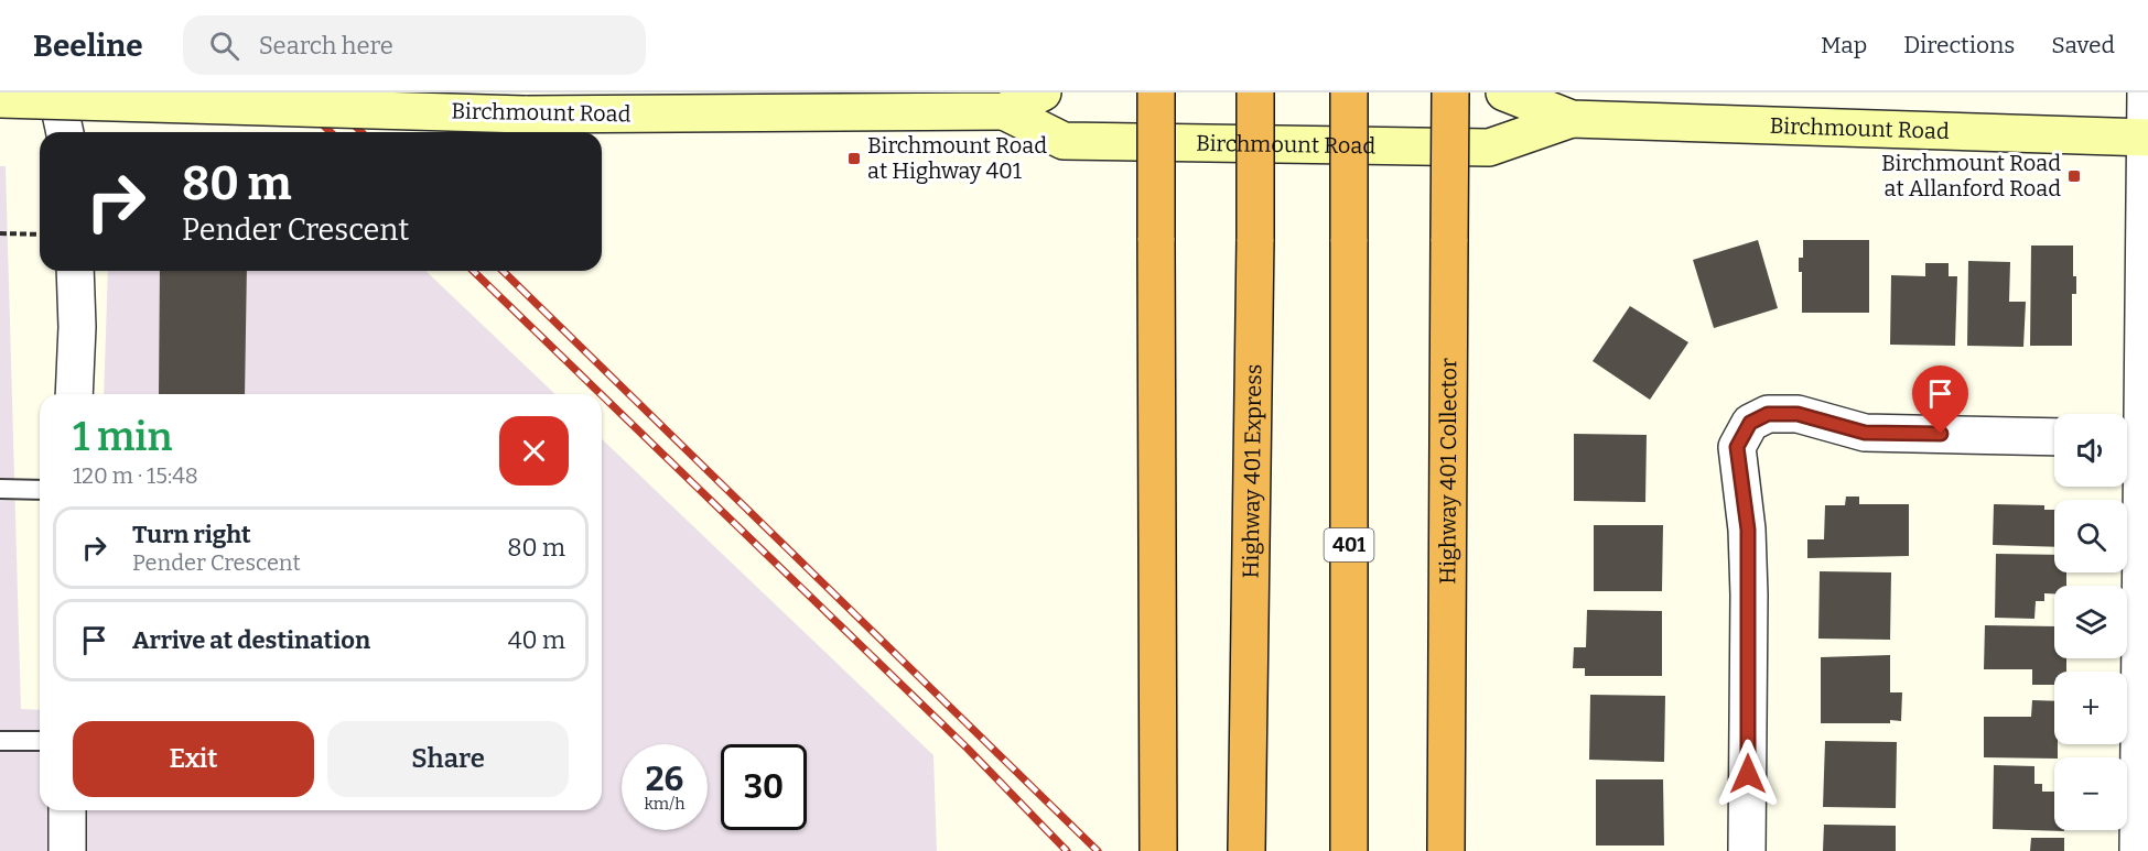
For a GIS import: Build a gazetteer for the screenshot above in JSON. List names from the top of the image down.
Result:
{
  "streets": {
    "highway": ["Highway 401 Express", "Highway 401 Collector", "401"],
    "main road": ["Birchmount Road"]
  },
  "places": {
    "transit": ["Birchmount Road at Highway 401", "Birchmount Road at Allanford Road"]
  },
  "page": {
    "header": "Beeline",
    "search": "Search here",
    "nav": ["Map", "Directions", "Saved"],
    "turn": ["80 m", "Pender Crescent"],
    "heading": ["1 min", "120 m · 15:48"],
    "map_buttons": ["+", "−"],
    "list": [
      {
        "name": "Turn right",
        "note": "Pender Crescent",
        "value": "80 m"
      },
      {
        "name": "Arrive at destination",
        "value": "40 m"
      }
    ],
    "buttons": ["Exit", "Share"],
    "speed": "26 km/h",
    "limit": "30"
  }
}
